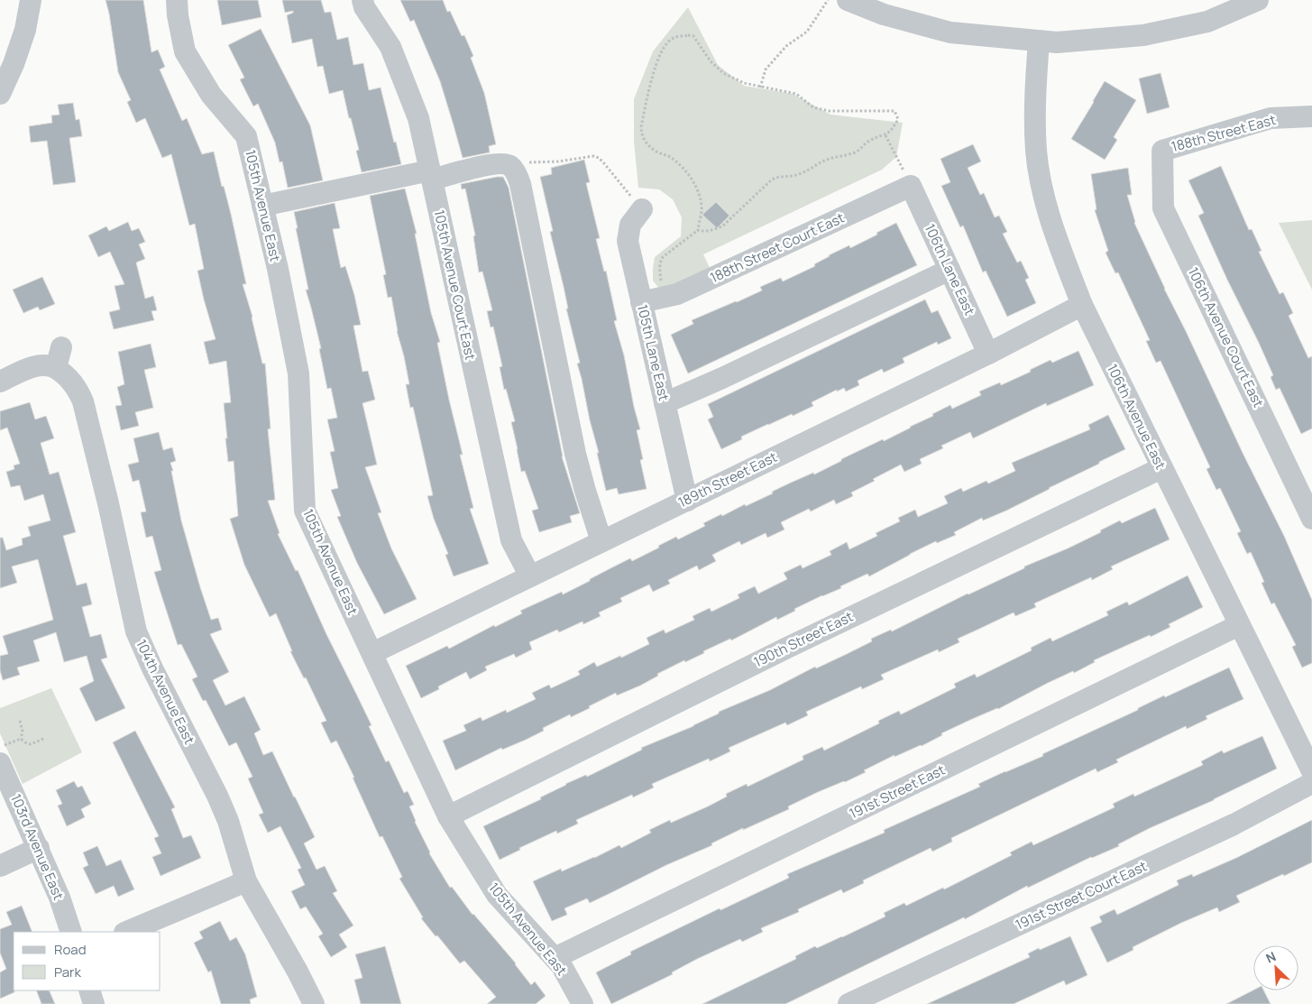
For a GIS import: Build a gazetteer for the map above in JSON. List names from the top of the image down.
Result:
{
  "streets": {
    "street": [
      "188th Street East",
      "105th Avenue East",
      "188th Street Court East",
      "106th Lane East",
      "105th Avenue Court East",
      "106th Avenue Court East",
      "105th Lane East",
      "106th Avenue East",
      "189th Street East",
      "190th Street East",
      "104th Avenue East",
      "191st Street East",
      "103rd Avenue East",
      "191st Street Court East"
    ]
  },
  "crossings": [
    ["188th Street East", "106th Avenue Court East"],
    ["105th Avenue East", "189th Street East"],
    ["105th Avenue East", "190th Street East"],
    ["105th Avenue East", "191st Street East"],
    ["188th Street Court East", "106th Lane East"],
    ["188th Street Court East", "105th Lane East"],
    ["106th Lane East", "189th Street East"],
    ["105th Avenue Court East", "189th Street East"],
    ["105th Lane East", "189th Street East"],
    ["106th Avenue East", "189th Street East"],
    ["106th Avenue East", "190th Street East"],
    ["106th Avenue East", "191st Street East"]
  ],
  "legend": ["Road", "Park"],
  "north": "top left"
}
